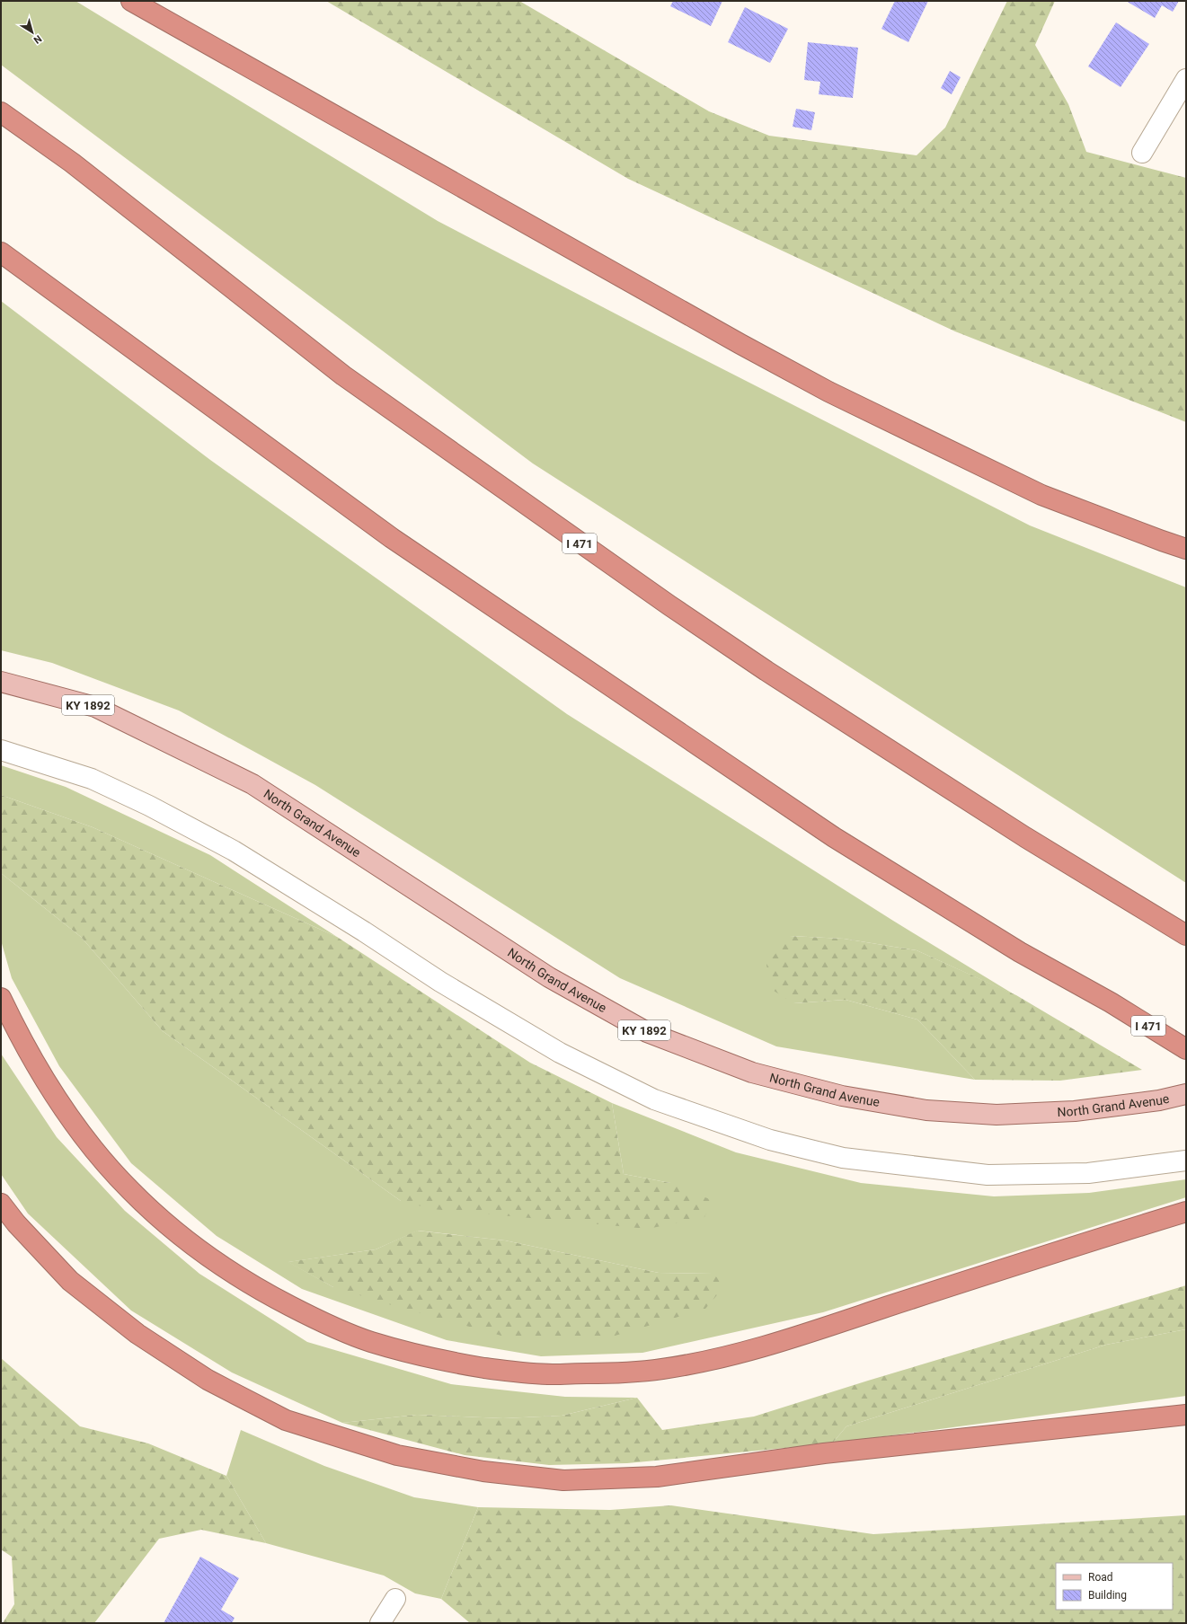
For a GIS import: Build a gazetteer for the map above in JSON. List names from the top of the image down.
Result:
{
  "streets": {
    "highway": ["I 471"],
    "main road": ["KY 1892", "North Grand Avenue"]
  },
  "legend": ["Road", "Building"],
  "north": "bottom right"
}
